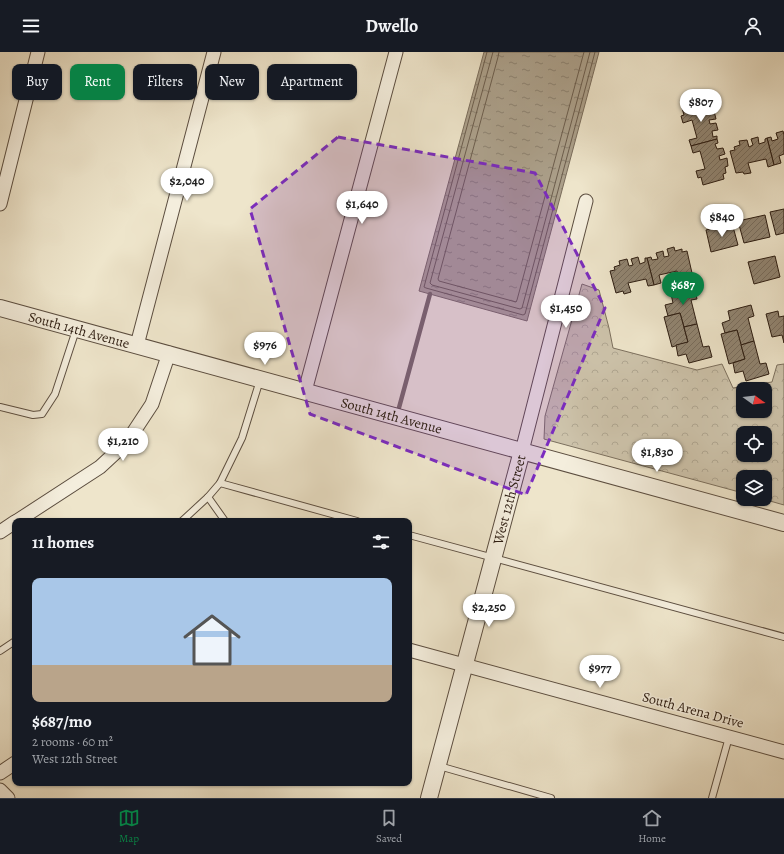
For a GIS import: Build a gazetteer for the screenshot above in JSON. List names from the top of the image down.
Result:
{
  "streets": {
    "street": ["South 14th Avenue", "West 12th Street", "South Arena Drive"]
  },
  "crossings": [
    ["South 14th Avenue", "West 12th Street"],
    ["West 12th Street", "South Arena Drive"]
  ],
  "north": "right",
  "page": {
    "header": "Dwello",
    "chip": [
      "Buy",
      "Rent",
      "Filters",
      "New",
      "Apartment"
    ],
    "price": [
      "$807",
      "$2,040",
      "$1,640",
      "$840",
      "$687",
      "$1,450",
      "$976",
      "$1,210",
      "$1,830",
      "$2,250",
      "$977"
    ],
    "heading": "11 homes",
    "list": [
      {
        "name": "$687/mo",
        "note": "2 rooms · 60 m² · West 12th Street"
      }
    ],
    "tabs": ["Map", "Saved", "Home"]
  }
}
